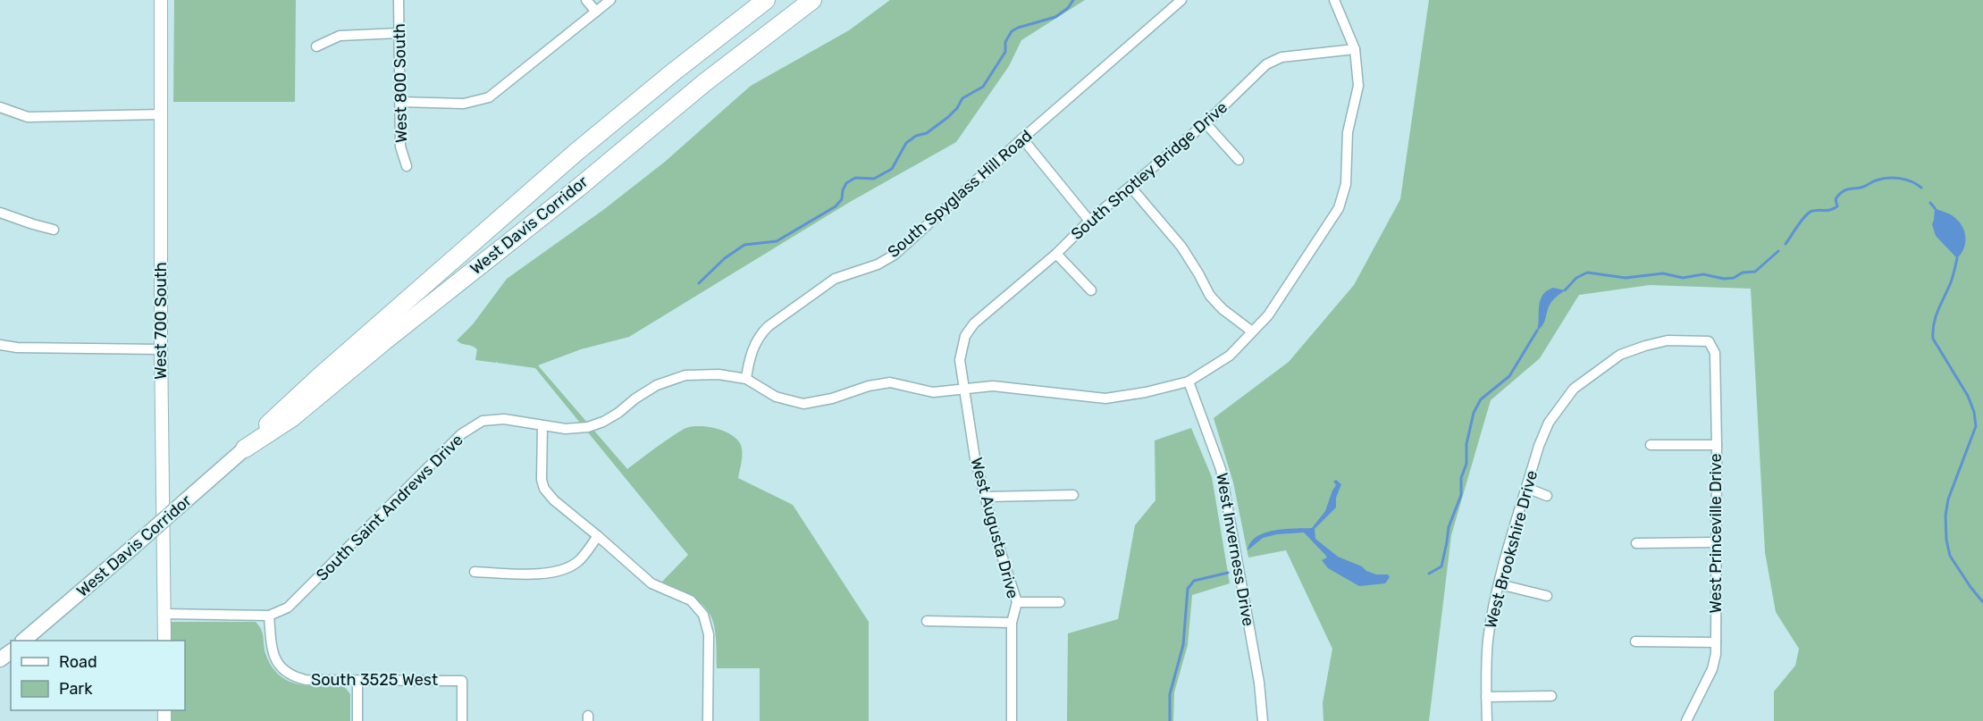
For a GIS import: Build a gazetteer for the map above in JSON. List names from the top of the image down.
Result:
{
  "streets": {
    "highway": ["West Davis Corridor"],
    "street": [
      "West 800 South",
      "South Shotley Bridge Drive",
      "South Spyglass Hill Road",
      "West 700 South",
      "South Saint Andrews Drive",
      "West Augusta Drive",
      "West Princeville Drive",
      "West Inverness Drive",
      "West Brookshire Drive",
      "South 3525 West"
    ]
  },
  "crossings": [
    ["South Shotley Bridge Drive", "South Saint Andrews Drive"],
    ["South Shotley Bridge Drive", "West Augusta Drive"],
    ["South Spyglass Hill Road", "South Saint Andrews Drive"],
    ["West 700 South", "South Saint Andrews Drive"],
    ["South Saint Andrews Drive", "West Augusta Drive"],
    ["South Saint Andrews Drive", "West Inverness Drive"],
    ["South Saint Andrews Drive", "South 3525 West"],
    ["West Princeville Drive", "West Brookshire Drive"]
  ],
  "legend": ["Road", "Park"]
}
